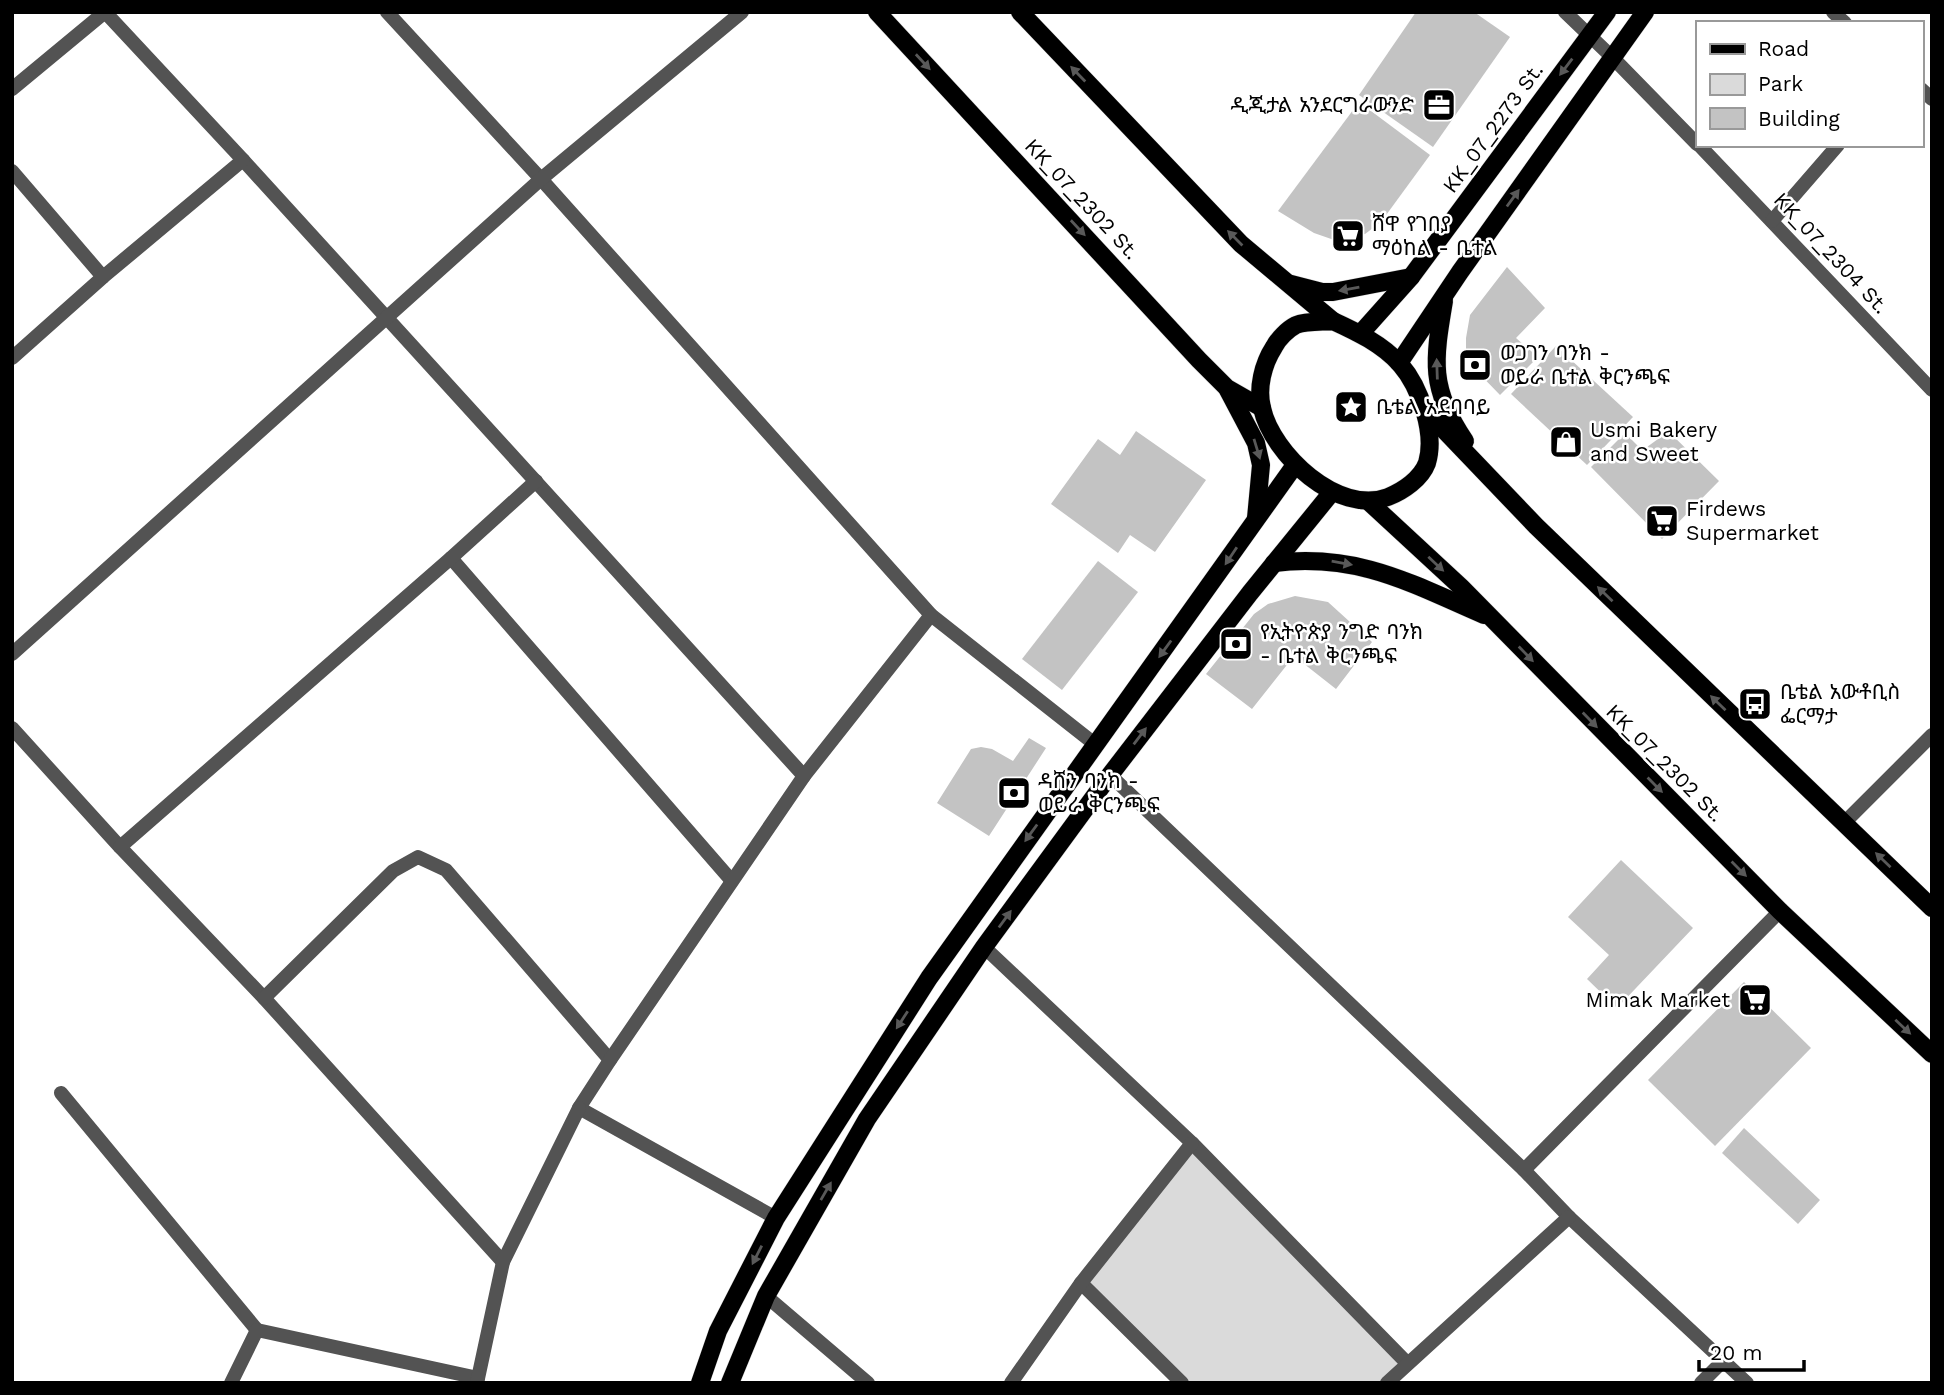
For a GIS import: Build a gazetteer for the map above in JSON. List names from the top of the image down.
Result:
{
  "streets": {
    "main road": ["KK_07_2273 St.", "KK_07_2302 St."],
    "street": ["KK_07_2304 St."]
  },
  "crossings": [
    ["KK_07_2273 St.", "KK_07_2302 St."],
    ["KK_07_2273 St.", "KK_07_2304 St."]
  ],
  "places": {
    "office": ["ዲጂታል አንደርግራውንድ"],
    "supermarket": ["ሸዋ የገበያ ማዕከል - ቤተል", "Firdews Supermarket", "Mimak Market"],
    "bank": ["ወጋገን ባንክ - ወይራ ቤተል ቅርንጫፍ", "የኢትዮጵያ ንግድ ባንክ - ቤተል ቅርንጫፍ", "ዳሸን ባንክ - ወይራ ቅርንጫፍ"],
    "place": ["ቤቴል አደባባይ"],
    "shop": ["Usmi Bakery and Sweet"],
    "bus stop": ["ቤቴል አውቶቢስ ፌርማታ"]
  },
  "legend": ["Road", "Park", "Building"],
  "scale_bar": "20 m"
}
